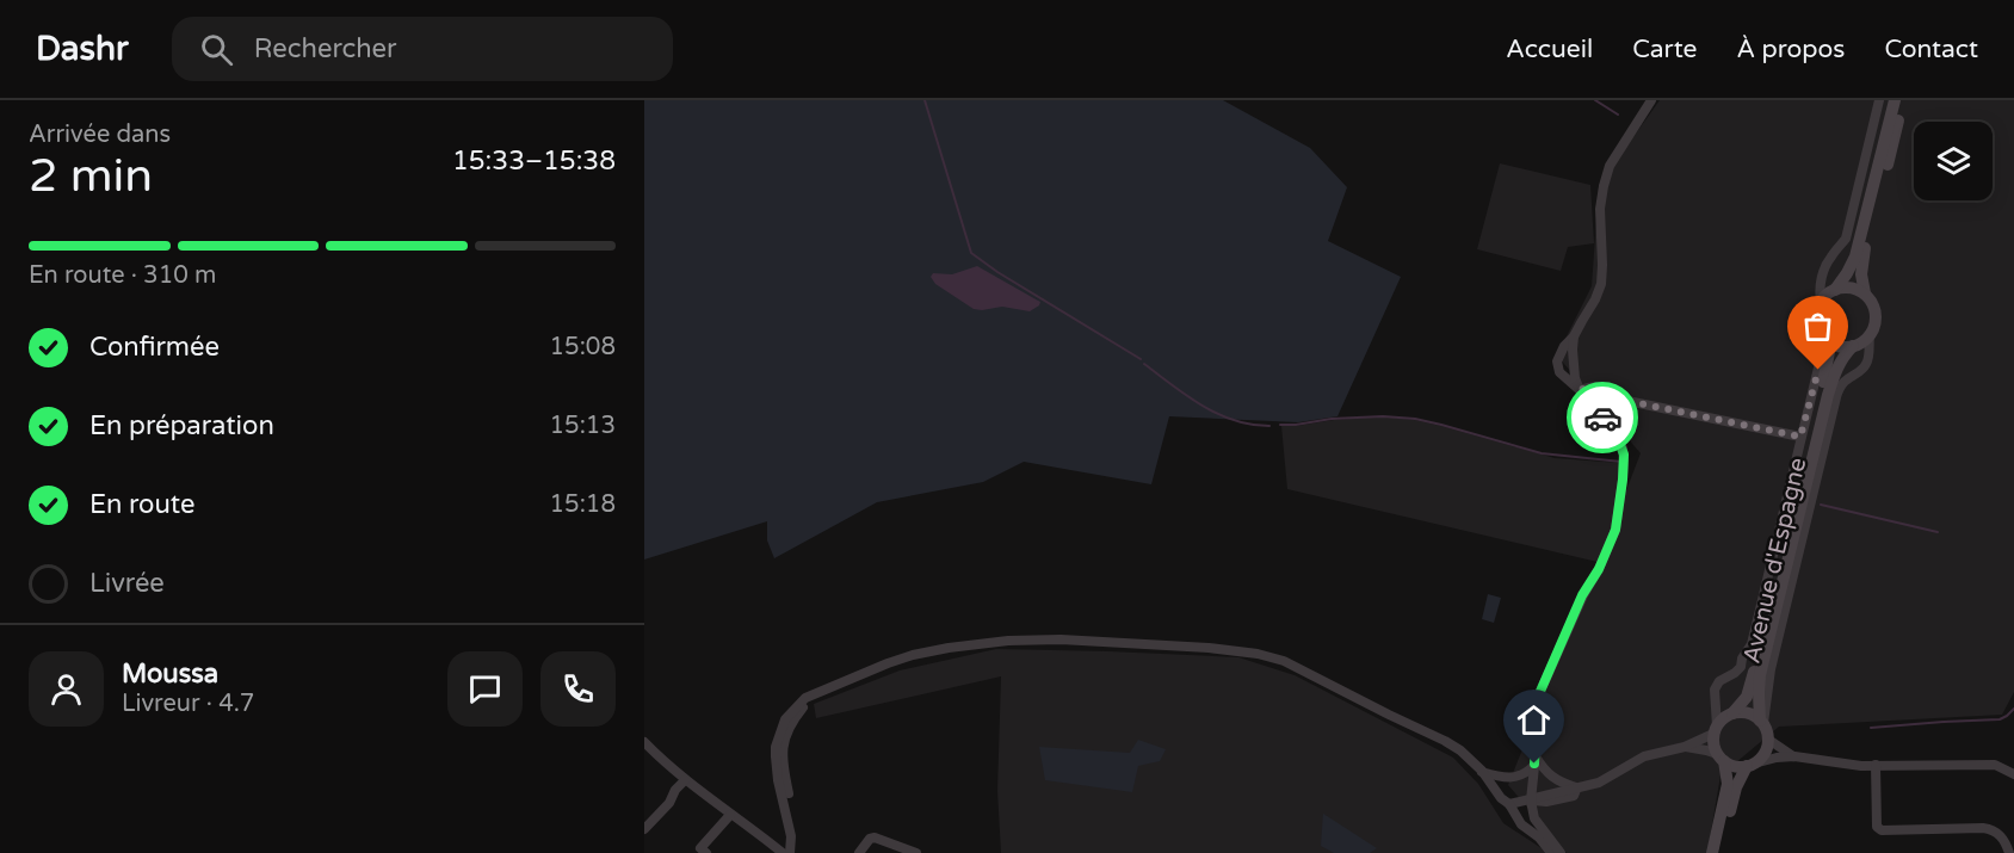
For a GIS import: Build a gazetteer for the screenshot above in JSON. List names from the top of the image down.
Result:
{
  "streets": {
    "main road": ["Avenue d'Espagne"]
  },
  "page": {
    "header": "Dashr",
    "search": "Rechercher",
    "nav": [
      "Accueil",
      "Carte",
      "À propos",
      "Contact"
    ],
    "heading": ["2 min", "Arrivée dans", "15:33–15:38"],
    "panel": ["Moussa", "Livreur · 4.7"],
    "bar": "En route · 310 m",
    "list": [
      ["Confirmée", "15:08"],
      ["En préparation", "15:13"],
      ["En route", "15:18"],
      "Livrée"
    ]
  }
}
